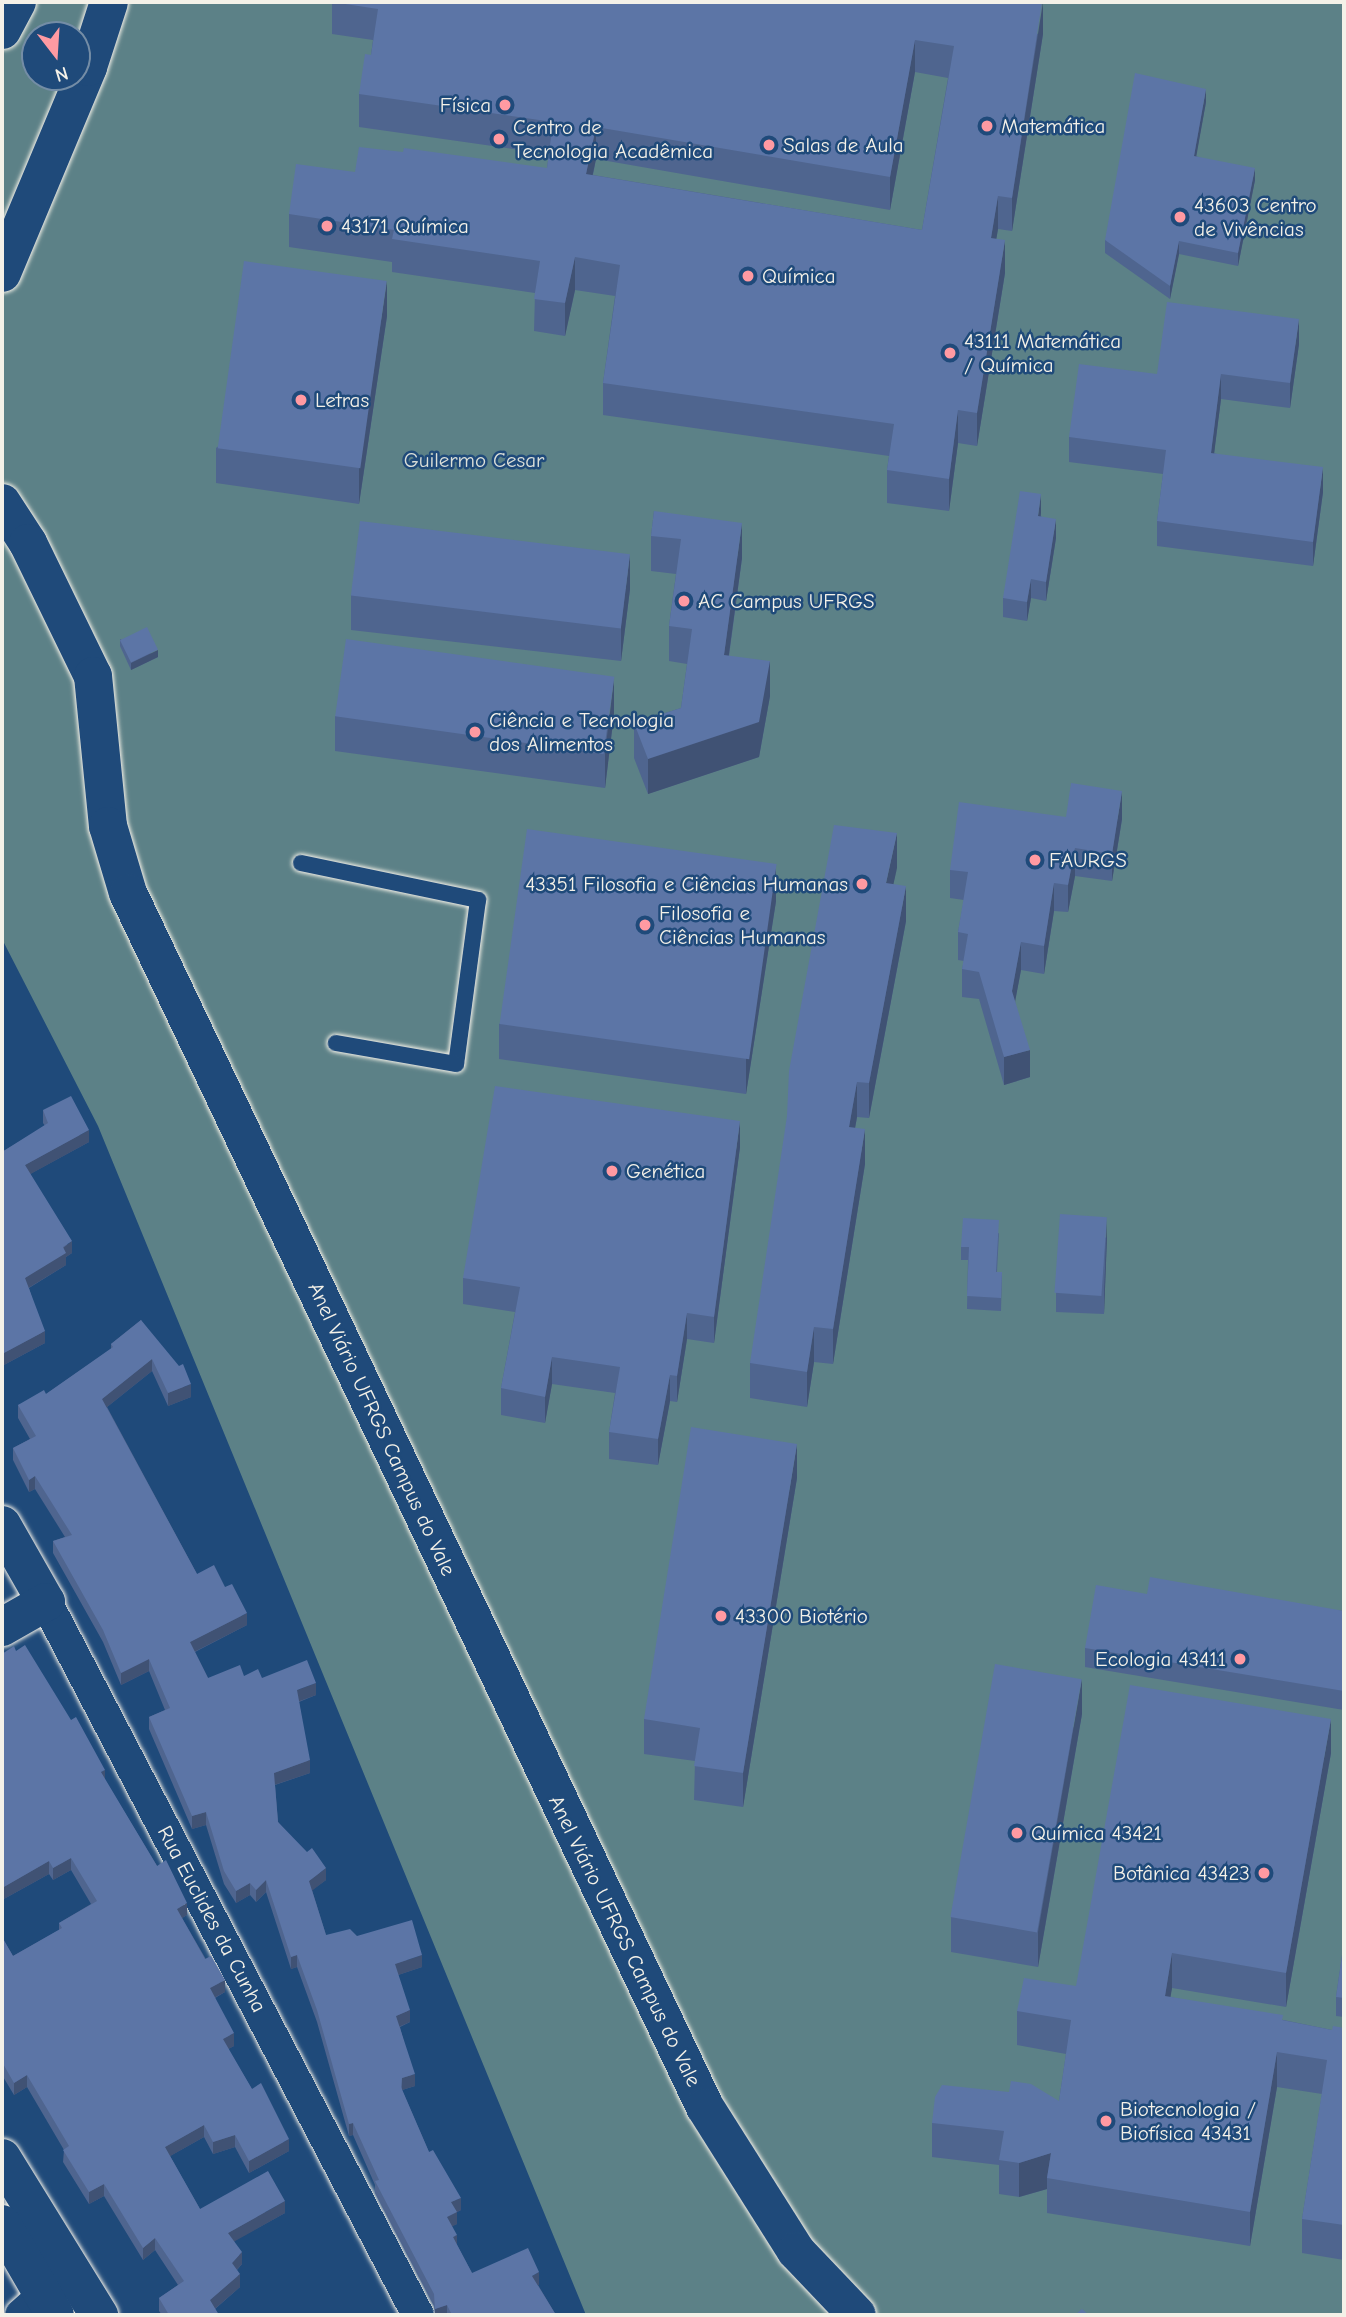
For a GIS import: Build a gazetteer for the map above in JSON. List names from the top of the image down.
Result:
{
  "streets": {
    "street": ["Anel Viário UFRGS Campus do Vale", "Rua Euclides da Cunha"]
  },
  "parks": ["Guilermo Cesar"],
  "places": [
    "Física",
    "Matemática",
    "Centro de Tecnologia Acadêmica",
    "Salas de Aula",
    "43603 Centro de Vivências",
    "43171 Química",
    "Química",
    "43111 Matemática / Química",
    "Letras",
    "AC Campus UFRGS",
    "Ciência e Tecnologia dos Alimentos",
    "FAURGS",
    "43351 Filosofia e Ciências Humanas",
    "Filosofia e Ciências Humanas",
    "Genética",
    "43300 Biotério",
    "Ecologia 43411",
    "Química 43421",
    "Botânica 43423",
    "Biotecnologia / Biofísica 43431"
  ],
  "north": "bottom"
}
